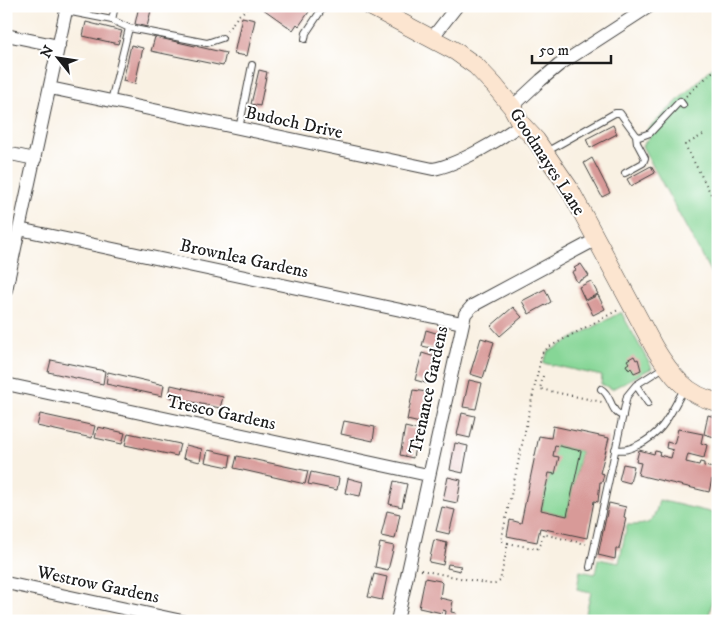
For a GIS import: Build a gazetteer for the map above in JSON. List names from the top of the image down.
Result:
{
  "streets": {
    "main road": ["Goodmayes Lane"],
    "street": [
      "Budoch Drive",
      "Brownlea Gardens",
      "Trenance Gardens",
      "Tresco Gardens",
      "Westrow Gardens"
    ]
  },
  "crossings": [
    ["Budoch Drive", "Goodmayes Lane"],
    ["Goodmayes Lane", "Trenance Gardens"],
    ["Brownlea Gardens", "Trenance Gardens"],
    ["Trenance Gardens", "Tresco Gardens"]
  ],
  "scale_bar": "50 m",
  "north": "top left"
}
